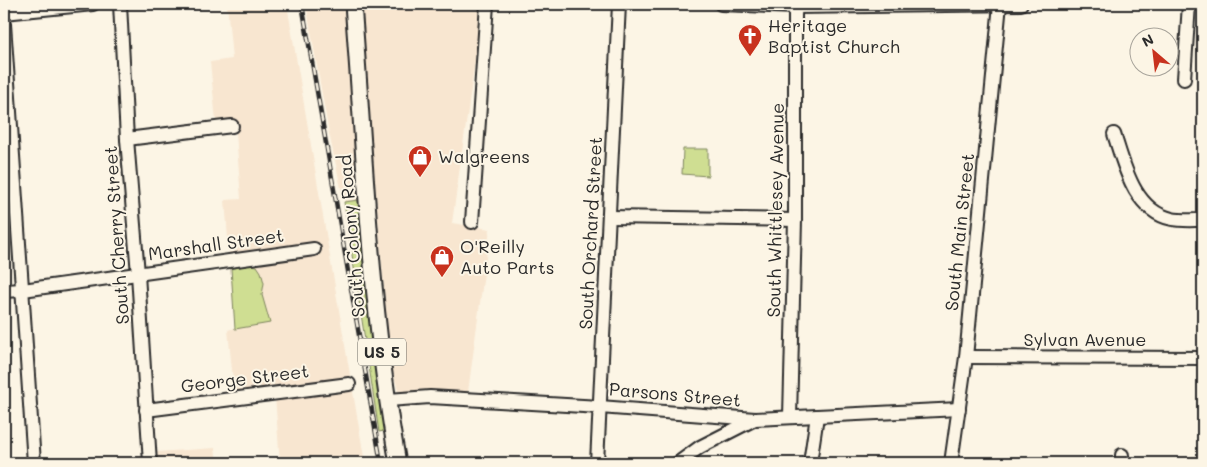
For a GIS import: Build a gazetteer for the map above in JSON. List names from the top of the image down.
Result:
{
  "streets": {
    "main road": ["South Colony Road", "US 5"],
    "street": [
      "South Whittlesey Avenue",
      "South Main Street",
      "South Orchard Street",
      "South Cherry Street",
      "Marshall Street",
      "Sylvan Avenue",
      "George Street",
      "Parsons Street"
    ]
  },
  "crossings": [
    ["South Whittlesey Avenue", "Parsons Street"],
    ["South Main Street", "Sylvan Avenue"],
    ["South Main Street", "Parsons Street"],
    ["South Orchard Street", "Parsons Street"],
    ["South Cherry Street", "Marshall Street"],
    ["South Cherry Street", "George Street"],
    ["South Colony Road", "Parsons Street"]
  ],
  "places": {
    "church": ["Heritage Baptist Church"],
    "shop": ["Walgreens", "O'Reilly Auto Parts"]
  },
  "north": "top left"
}
